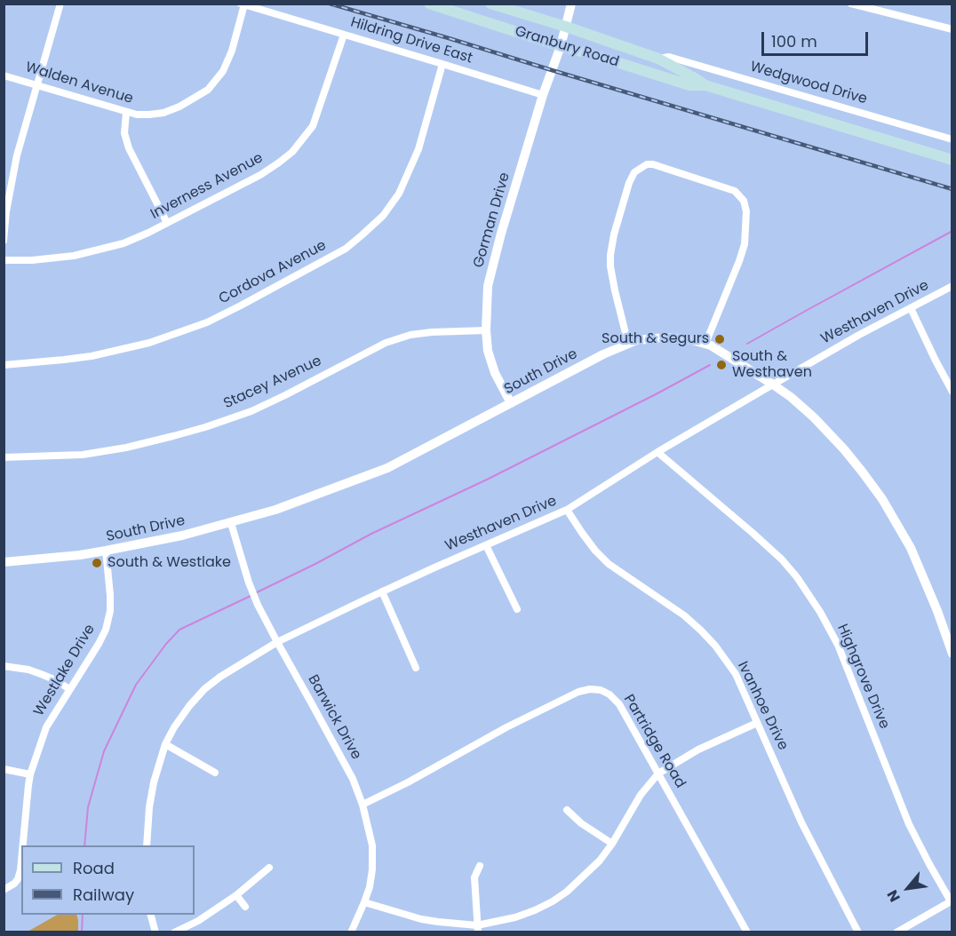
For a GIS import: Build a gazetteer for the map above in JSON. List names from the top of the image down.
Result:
{
  "streets": {
    "main road": ["Granbury Road"],
    "street": [
      "Hildring Drive East",
      "Walden Avenue",
      "Wedgwood Drive",
      "Inverness Avenue",
      "Gorman Drive",
      "Cordova Avenue",
      "Westhaven Drive",
      "South Drive",
      "Stacey Avenue",
      "Westlake Drive",
      "Highgrove Drive",
      "Ivanhoe Drive",
      "Barwick Drive",
      "Partridge Road"
    ]
  },
  "crossings": [
    ["Hildring Drive East", "Walden Avenue"],
    ["Hildring Drive East", "Inverness Avenue"],
    ["Hildring Drive East", "Gorman Drive"],
    ["Hildring Drive East", "Cordova Avenue"],
    ["Granbury Road", "Wedgwood Drive"],
    ["Granbury Road", "Gorman Drive"],
    ["Gorman Drive", "South Drive"],
    ["Gorman Drive", "Stacey Avenue"],
    ["Westhaven Drive", "South Drive"],
    ["Westhaven Drive", "Highgrove Drive"],
    ["Westhaven Drive", "Ivanhoe Drive"],
    ["Westhaven Drive", "Barwick Drive"],
    ["South Drive", "Westlake Drive"],
    ["South Drive", "Barwick Drive"],
    ["Barwick Drive", "Partridge Road"]
  ],
  "places": ["South & Segurs", "South & Westhaven", "South & Westlake"],
  "legend": ["Road", "Railway"],
  "scale_bar": "100 m",
  "north": "bottom left"
}
